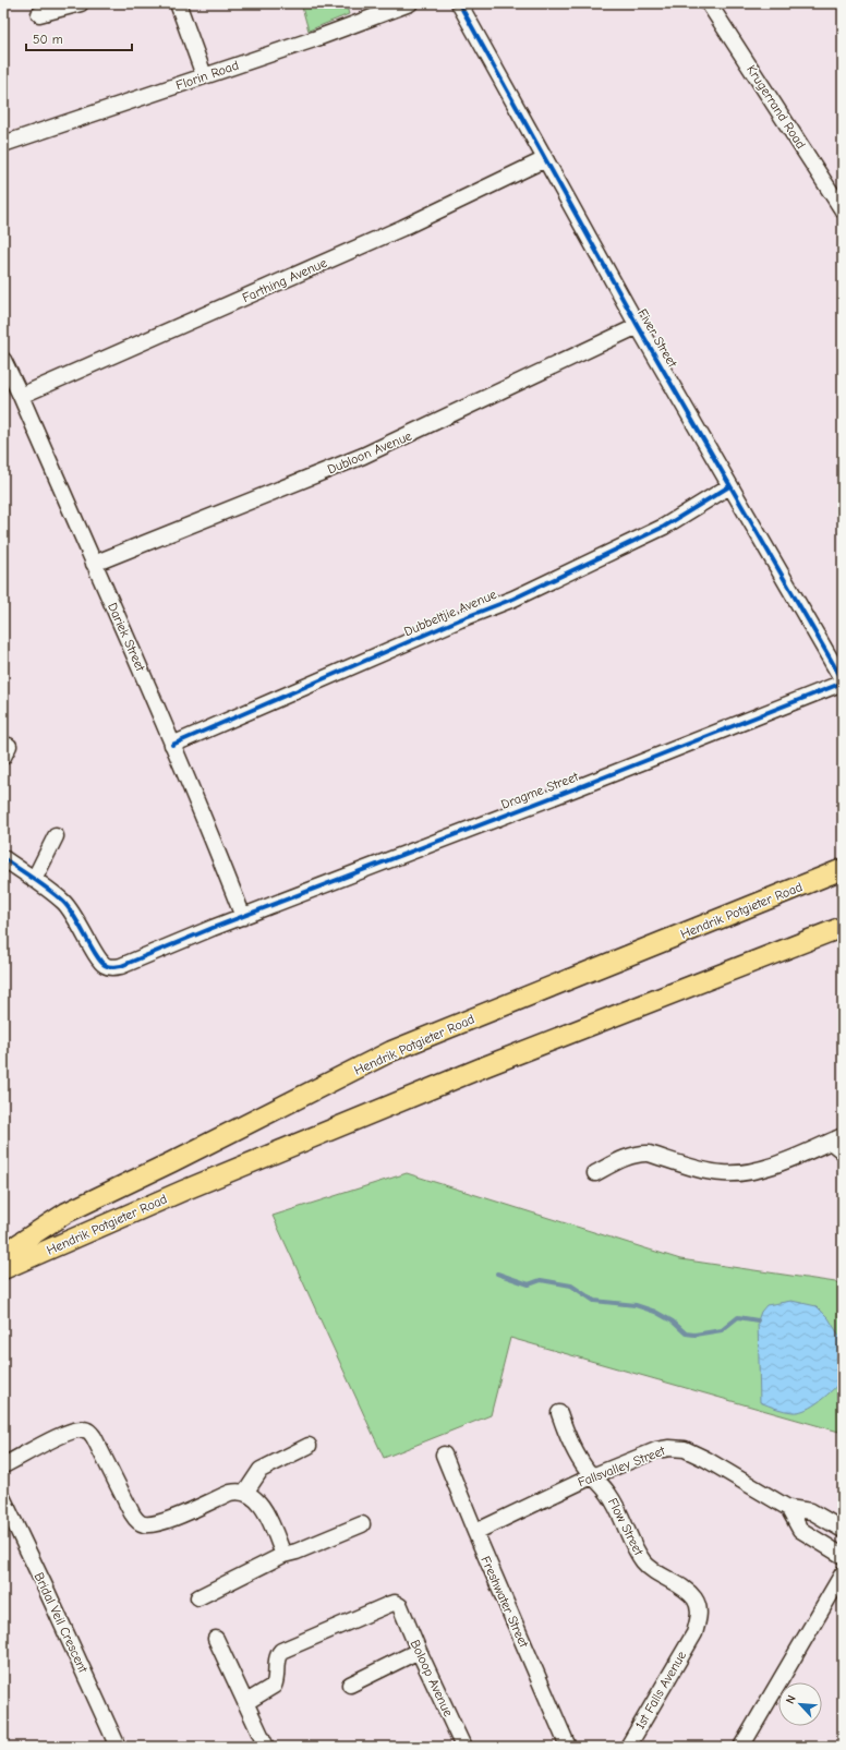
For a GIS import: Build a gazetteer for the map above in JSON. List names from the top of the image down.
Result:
{
  "streets": {
    "main road": ["Hendrik Potgieter Road"],
    "street": [
      "Florin Road",
      "Krugerrand Road",
      "Farthing Avenue",
      "Fiver Street",
      "Dubloon Avenue",
      "Dubbeltjie Avenue",
      "Dariek Street",
      "Dragme Street",
      "Fallsvalley Street",
      "Flow Street",
      "Freshwater Street",
      "Bridal Veil Crescent",
      "Boloop Avenue",
      "1st Falls Avenue"
    ]
  },
  "crossings": [
    ["Farthing Avenue", "Fiver Street"],
    ["Farthing Avenue", "Dariek Street"],
    ["Fiver Street", "Dubloon Avenue"],
    ["Fiver Street", "Dubbeltjie Avenue"],
    ["Fiver Street", "Dragme Street"],
    ["Dubloon Avenue", "Dariek Street"],
    ["Dubbeltjie Avenue", "Dariek Street"],
    ["Dariek Street", "Dragme Street"],
    ["Fallsvalley Street", "Flow Street"],
    ["Fallsvalley Street", "Freshwater Street"],
    ["Flow Street", "1st Falls Avenue"]
  ],
  "scale_bar": "50 m",
  "north": "top left"
}
